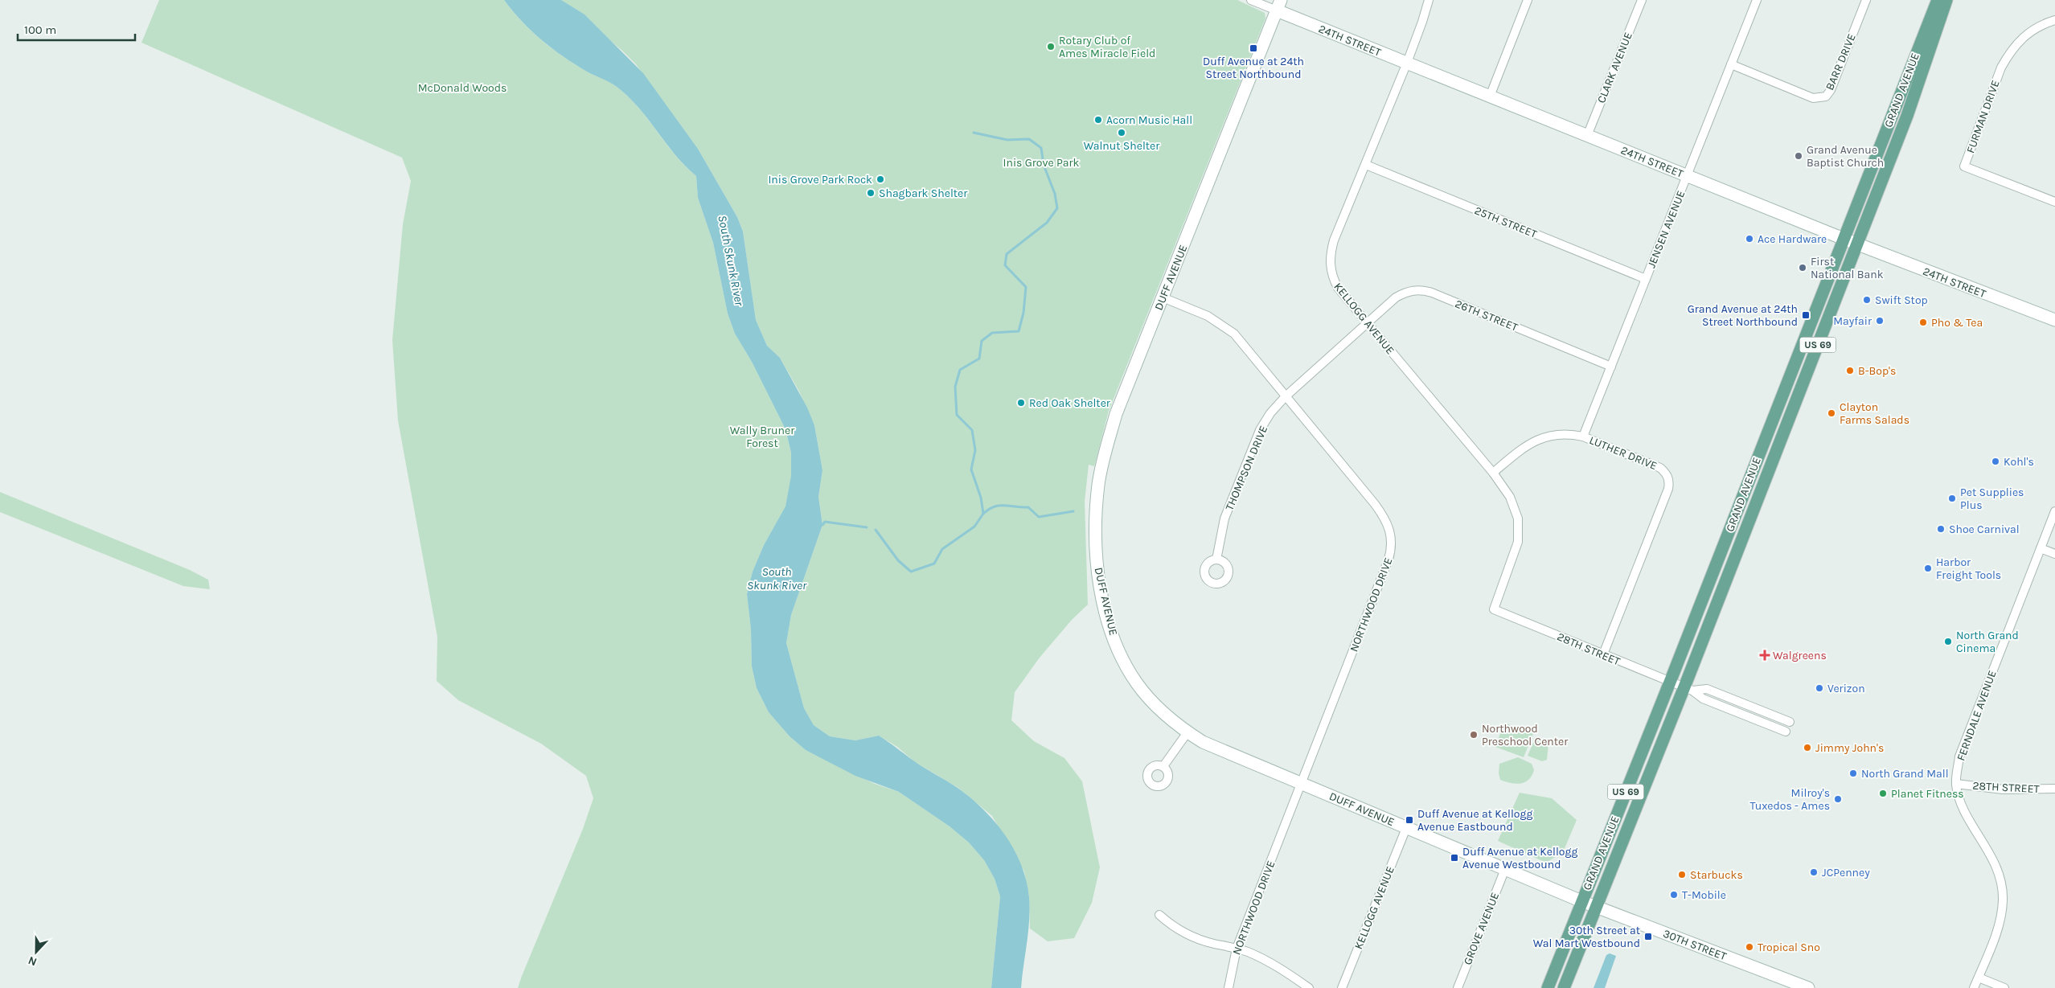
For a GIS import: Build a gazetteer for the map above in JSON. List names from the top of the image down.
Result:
{
  "streets": {
    "main road": [
      "24TH STREET",
      "GRAND AVENUE",
      "DUFF AVENUE",
      "US 69",
      "30TH STREET"
    ],
    "street": [
      "BARR DRIVE",
      "CLARK AVENUE",
      "FURMAN DRIVE",
      "25TH STREET",
      "JENSEN AVENUE",
      "26TH STREET",
      "KELLOGG AVENUE",
      "LUTHER DRIVE",
      "THOMPSON DRIVE",
      "NORTHWOOD DRIVE",
      "28TH STREET",
      "FERNDALE AVENUE",
      "GROVE AVENUE"
    ]
  },
  "crossings": [
    ["24TH STREET", "CLARK AVENUE"],
    ["24TH STREET", "GRAND AVENUE"],
    ["24TH STREET", "JENSEN AVENUE"],
    ["24TH STREET", "DUFF AVENUE"],
    ["24TH STREET", "KELLOGG AVENUE"],
    ["BARR DRIVE", "JENSEN AVENUE"],
    ["GRAND AVENUE", "DUFF AVENUE"],
    ["GRAND AVENUE", "28TH STREET"],
    ["GRAND AVENUE", "30TH STREET"],
    ["25TH STREET", "JENSEN AVENUE"],
    ["25TH STREET", "KELLOGG AVENUE"],
    ["JENSEN AVENUE", "26TH STREET"],
    ["JENSEN AVENUE", "LUTHER DRIVE"],
    ["DUFF AVENUE", "KELLOGG AVENUE"],
    ["DUFF AVENUE", "NORTHWOOD DRIVE"],
    ["DUFF AVENUE", "GROVE AVENUE"],
    ["DUFF AVENUE", "30TH STREET"],
    ["26TH STREET", "KELLOGG AVENUE"],
    ["26TH STREET", "THOMPSON DRIVE"],
    ["KELLOGG AVENUE", "LUTHER DRIVE"],
    ["KELLOGG AVENUE", "THOMPSON DRIVE"],
    ["KELLOGG AVENUE", "28TH STREET"],
    ["LUTHER DRIVE", "28TH STREET"],
    ["THOMPSON DRIVE", "NORTHWOOD DRIVE"],
    ["28TH STREET", "FERNDALE AVENUE"]
  ],
  "water": ["South Skunk River"],
  "parks": ["McDonald Woods", "Inis Grove Park", "Wally Bruner Forest"],
  "places": {
    "other": [
      "Rotary Club of Ames Miracle Field",
      "Acorn Music Hall",
      "Walnut Shelter",
      "Grand Avenue Baptist Church",
      "Inis Grove Park Rock",
      "Shagbark Shelter",
      "Ace Hardware",
      "First National Bank",
      "Swift Stop",
      "Mayfair",
      "Pho & Tea",
      "B-Bop's",
      "Red Oak Shelter",
      "Clayton Farms Salads",
      "Kohl's",
      "Pet Supplies Plus",
      "Shoe Carnival",
      "Harbor Freight Tools",
      "North Grand Cinema",
      "Verizon",
      "Northwood Preschool Center",
      "Jimmy John's",
      "North Grand Mall",
      "Planet Fitness",
      "Milroy's Tuxedos - Ames",
      "JCPenney",
      "Starbucks",
      "T-Mobile",
      "Tropical Sno"
    ],
    "transit": [
      "Duff Avenue at 24th Street Northbound",
      "Grand Avenue at 24th Street Northbound",
      "Duff Avenue at Kellogg Avenue Eastbound",
      "Duff Avenue at Kellogg Avenue Westbound",
      "30th Street at Wal Mart Westbound"
    ],
    "health": ["Walgreens"]
  },
  "scale_bar": "100 m",
  "north": "bottom"
}
